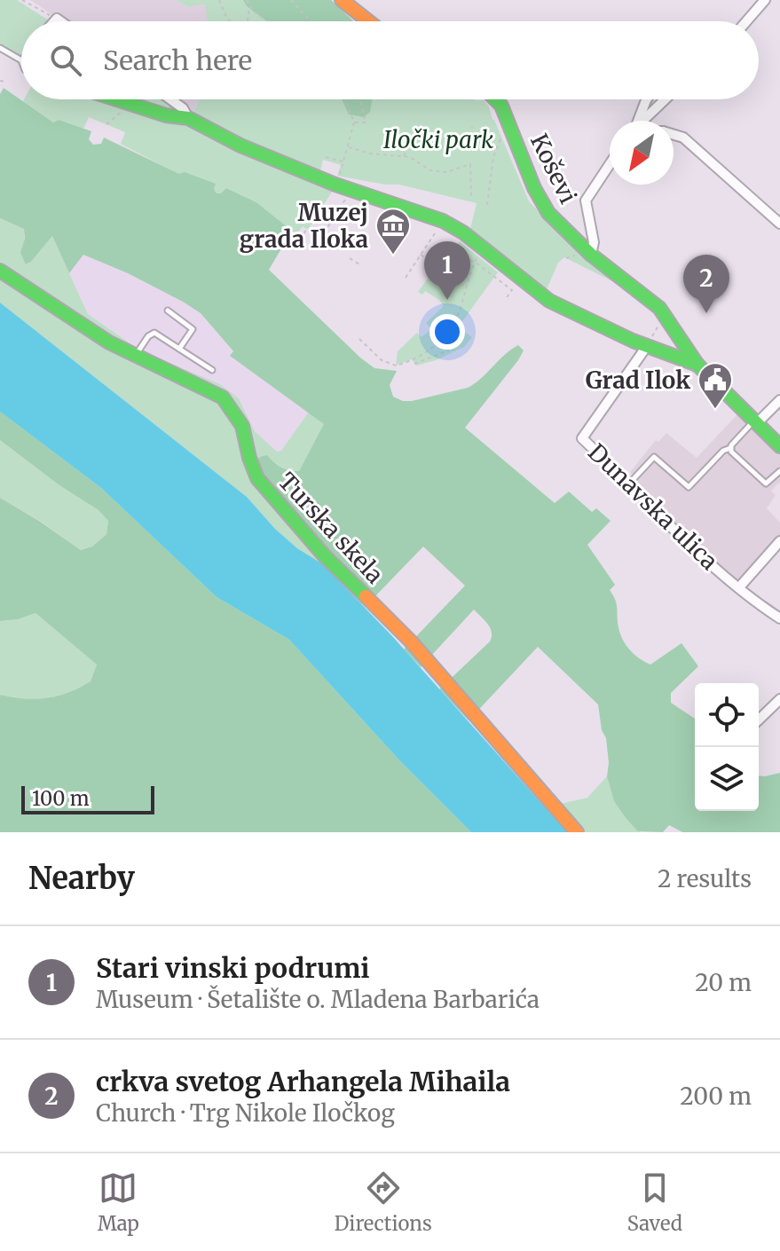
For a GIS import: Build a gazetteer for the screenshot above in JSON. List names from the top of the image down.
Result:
{
  "streets": {
    "street": ["Koševi", "Dunavska ulica", "Turska skela"]
  },
  "parks": ["Iločki park"],
  "places": {
    "museum": ["Muzej grada Iloka"],
    "public building": ["Grad Ilok"]
  },
  "scale_bar": "100 m",
  "north": "bottom left",
  "page": {
    "search": "Search here",
    "pins": ["1", "2"],
    "scale": "100 m",
    "heading": ["Nearby", "2 results"],
    "list": [
      {
        "mark": "1",
        "name": "Stari vinski podrumi",
        "note": "Museum · Šetalište o. Mladena Barbarića",
        "value": "20 m"
      },
      {
        "mark": "2",
        "name": "crkva svetog Arhangela Mihaila",
        "note": "Church · Trg Nikole Iločkog",
        "value": "200 m"
      }
    ],
    "nav": ["Map", "Directions", "Saved"]
  }
}
